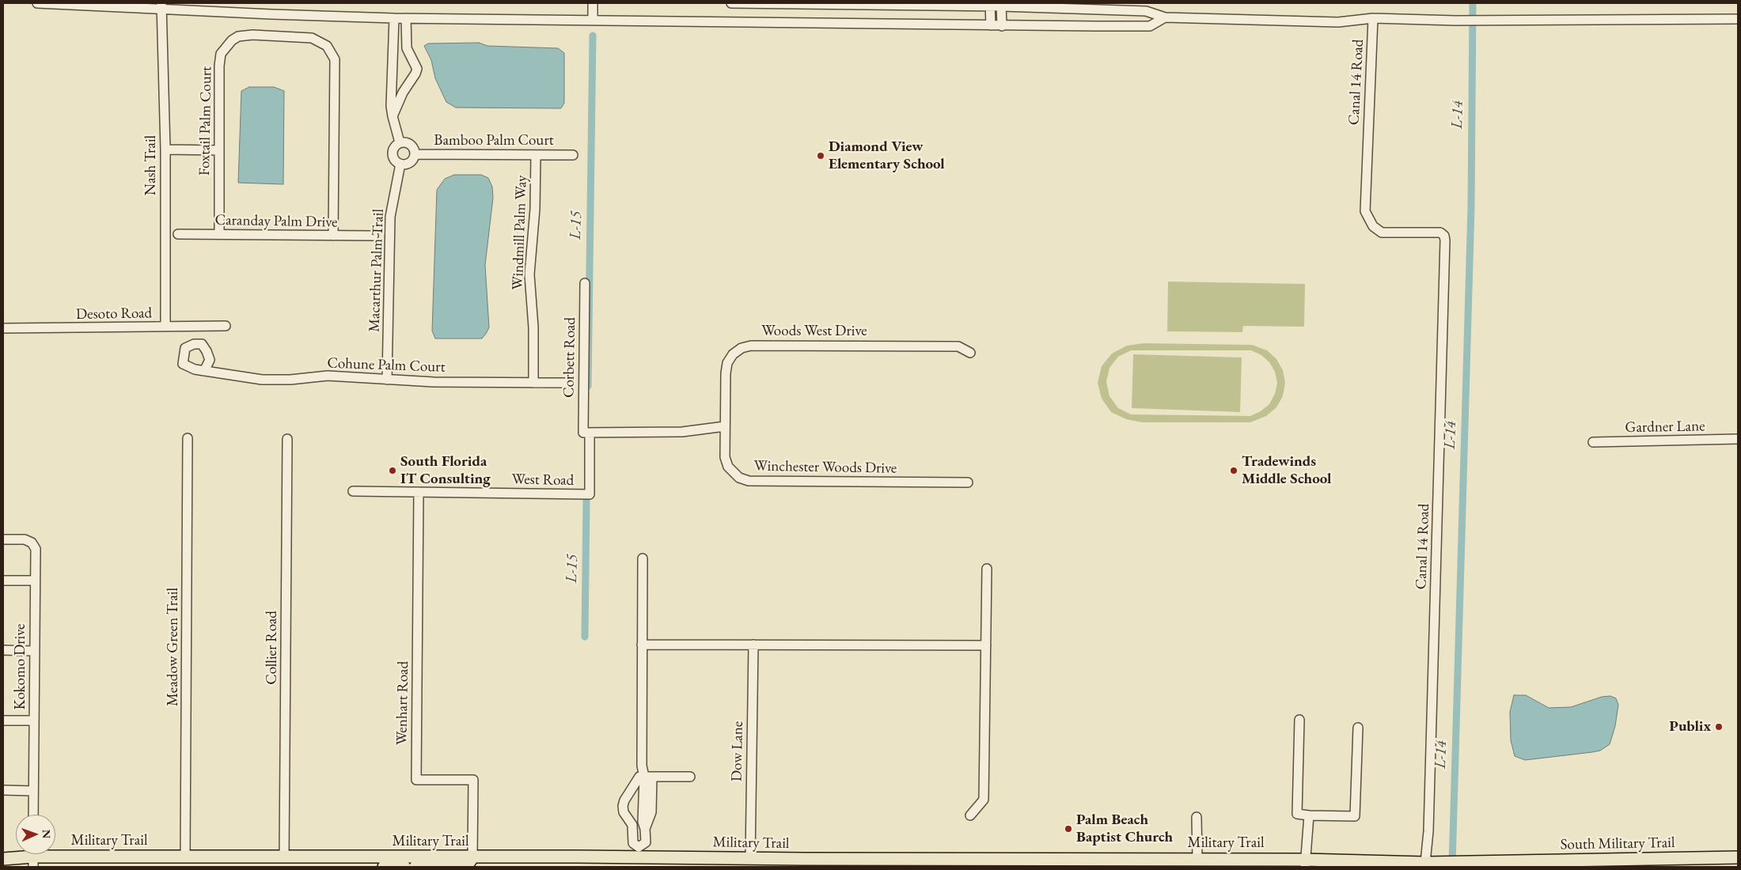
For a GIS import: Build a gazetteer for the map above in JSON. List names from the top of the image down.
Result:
{
  "streets": {
    "main road": ["Military Trail", "South Military Trail"],
    "street": [
      "Canal 14 Road",
      "Foxtail Palm Court",
      "Bamboo Palm Court",
      "Nash Trail",
      "Caranday Palm Drive",
      "Windmill Palm Way",
      "Macarthur Palm Trail",
      "Desoto Road",
      "Woods West Drive",
      "Corbett Road",
      "Cohune Palm Court",
      "Gardner Lane",
      "Winchester Woods Drive",
      "West Road",
      "Meadow Green Trail",
      "Collier Road",
      "Kokomo Drive",
      "Wenhart Road",
      "Dow Lane"
    ]
  },
  "crossings": [
    ["Canal 14 Road", "Military Trail"],
    ["Foxtail Palm Court", "Caranday Palm Drive"],
    ["Bamboo Palm Court", "Windmill Palm Way"],
    ["Bamboo Palm Court", "Macarthur Palm Trail"],
    ["Nash Trail", "Desoto Road"],
    ["Windmill Palm Way", "Cohune Palm Court"],
    ["Macarthur Palm Trail", "Cohune Palm Court"],
    ["Woods West Drive", "Winchester Woods Drive"],
    ["Corbett Road", "West Road"],
    ["West Road", "Wenhart Road"],
    ["Meadow Green Trail", "Military Trail"],
    ["Collier Road", "Military Trail"],
    ["Wenhart Road", "Military Trail"],
    ["Dow Lane", "Military Trail"],
    ["Military Trail", "South Military Trail"]
  ],
  "water": ["L-14", "L-15"],
  "places": [
    "Diamond View Elementary School",
    "South Florida IT Consulting",
    "Tradewinds Middle School",
    "Publix",
    "Palm Beach Baptist Church"
  ],
  "north": "right"
}
